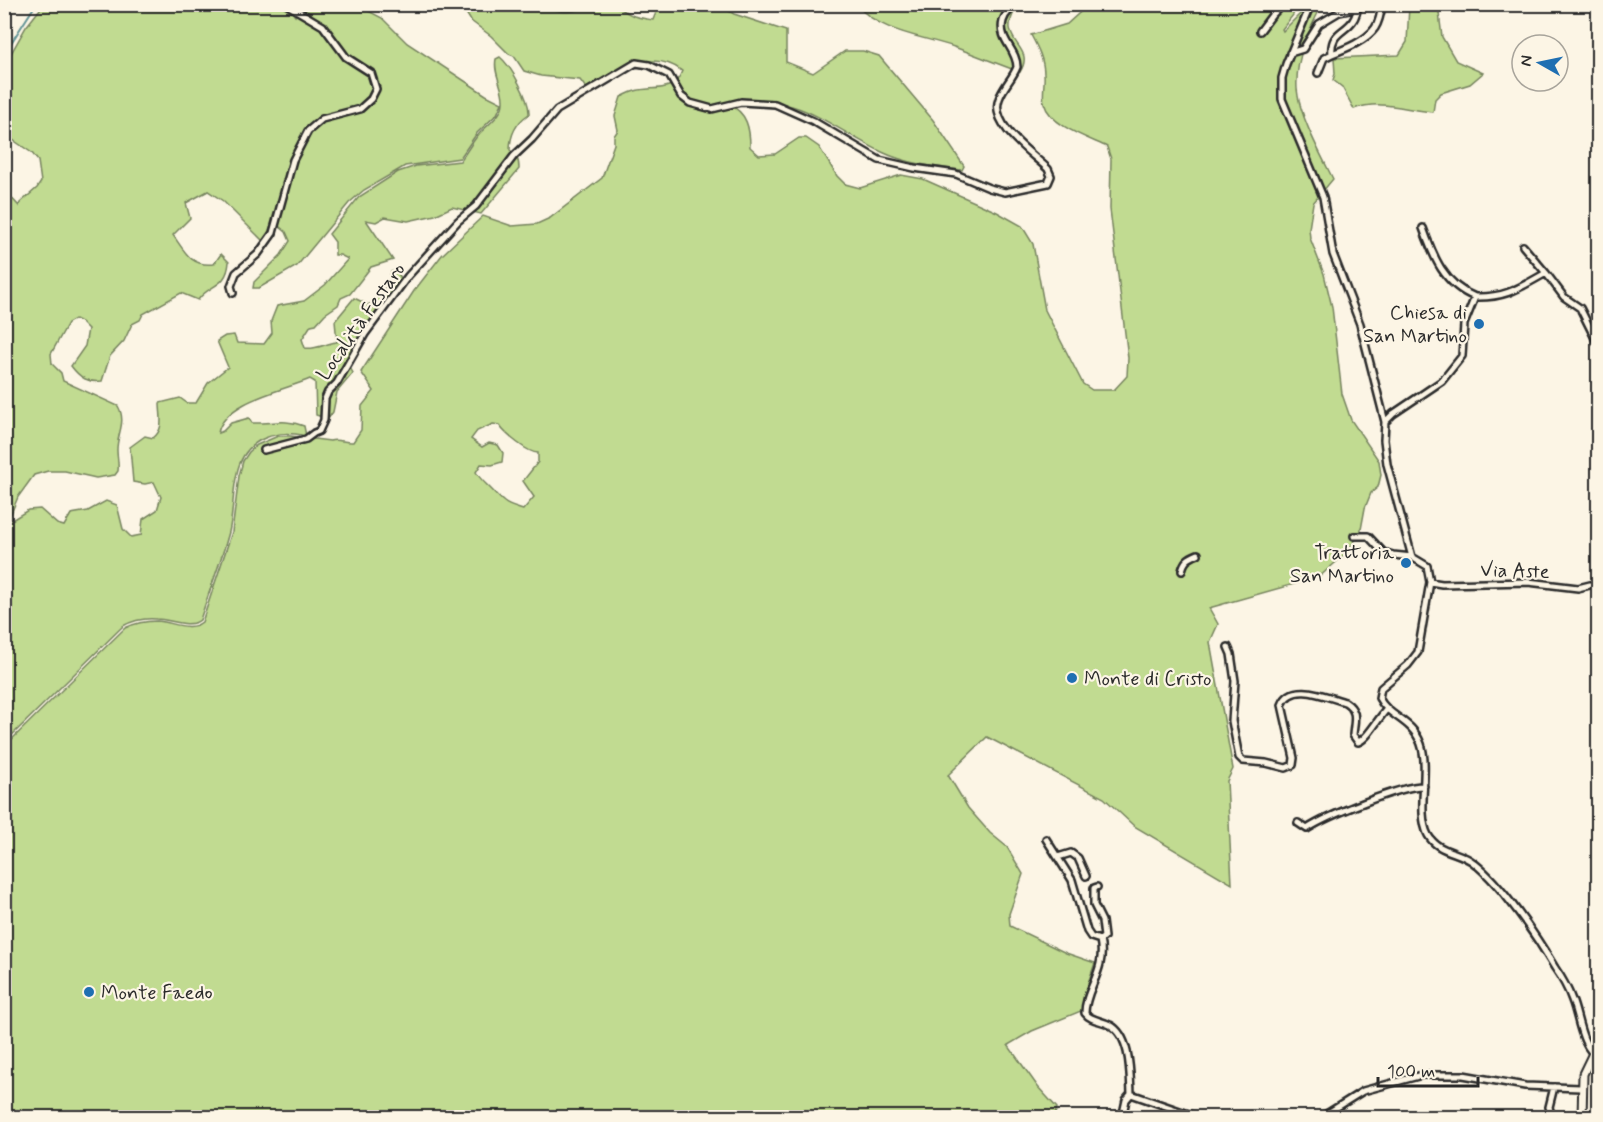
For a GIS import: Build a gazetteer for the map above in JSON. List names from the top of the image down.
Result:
{
  "streets": {
    "street": ["Località Festaro", "Via Aste"]
  },
  "places": [
    "Chiesa di San Martino",
    "Trattoria San Martino",
    "Monte di Cristo",
    "Monte Faedo"
  ],
  "scale_bar": "100 m",
  "north": "left"
}
